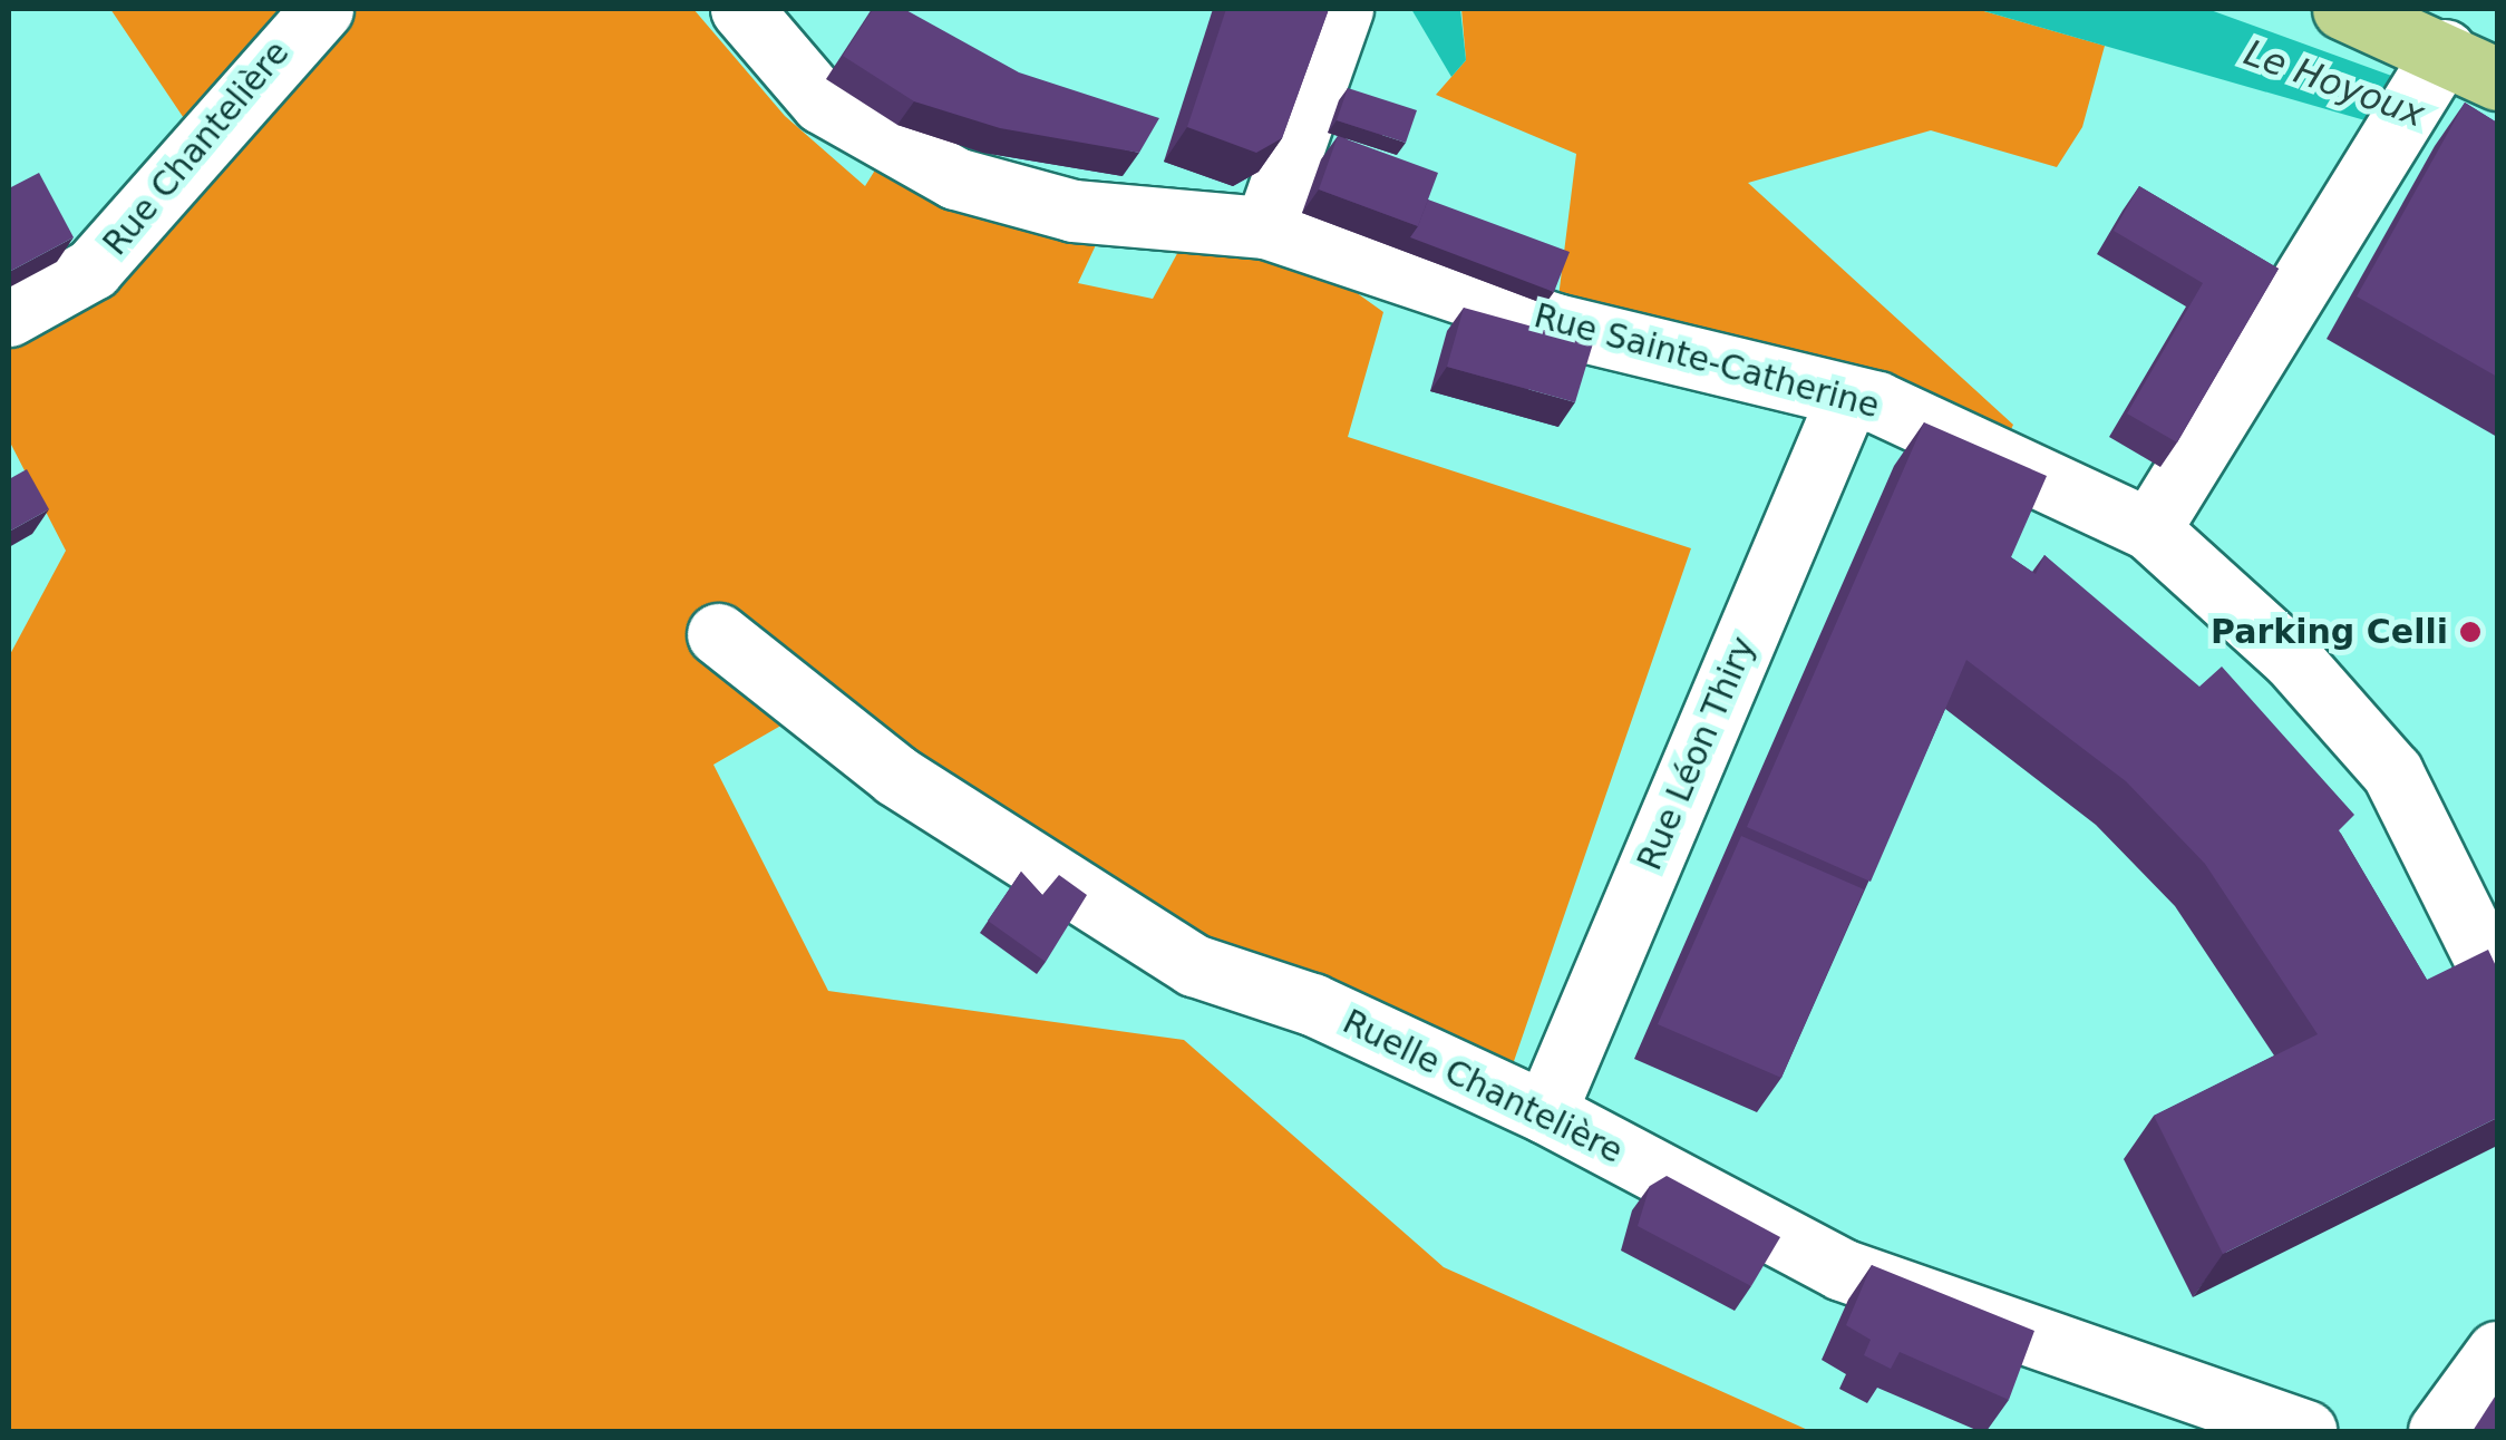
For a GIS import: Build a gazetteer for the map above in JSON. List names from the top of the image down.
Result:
{
  "streets": {
    "street": [
      "Rue Chantelière",
      "Rue Sainte-Catherine",
      "Rue Léon Thiry",
      "Ruelle Chantelière"
    ]
  },
  "crossings": [
    ["Rue Sainte-Catherine", "Rue Léon Thiry"],
    ["Rue Léon Thiry", "Ruelle Chantelière"]
  ],
  "water": ["Le Hoyoux"],
  "places": ["Parking Celli"]
}
